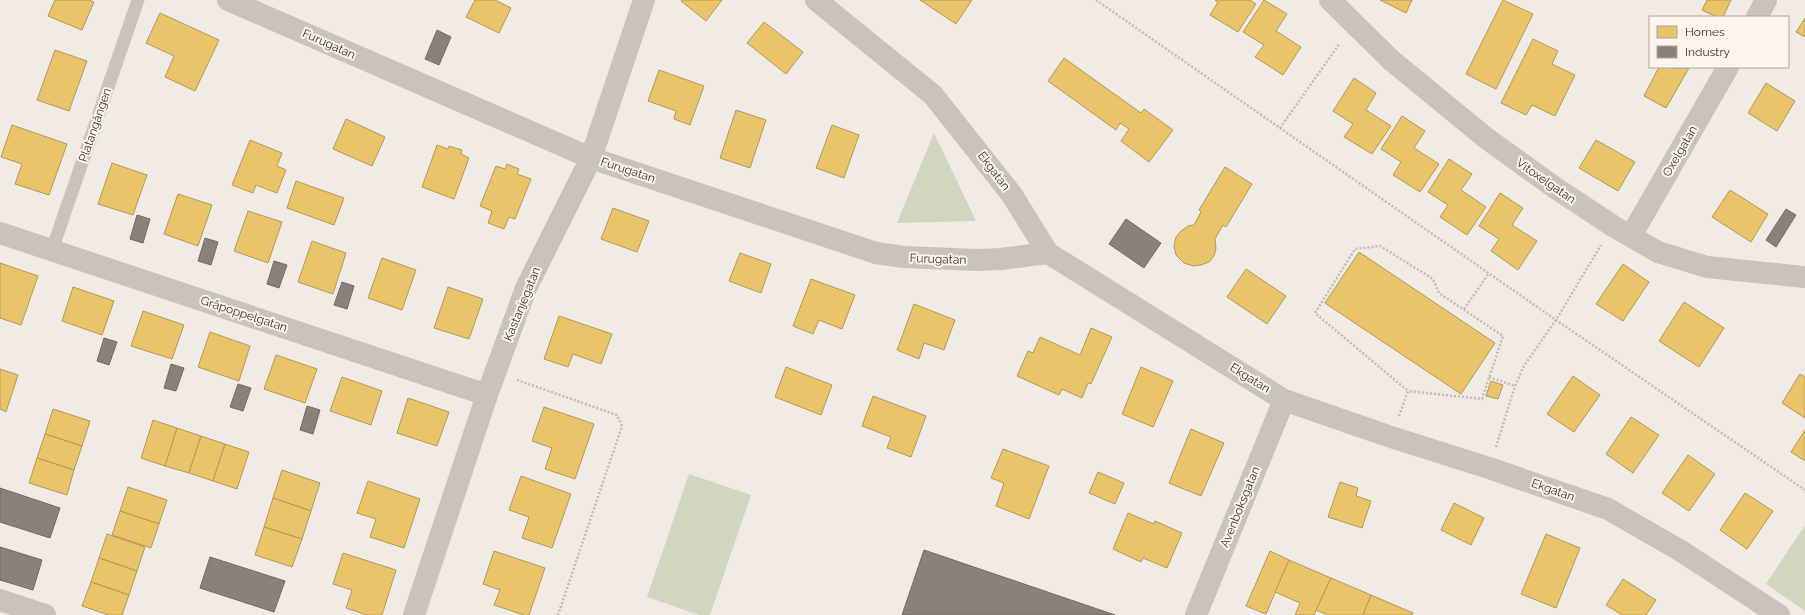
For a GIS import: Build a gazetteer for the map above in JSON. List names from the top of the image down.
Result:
{
  "streets": {
    "street": [
      "Furugatan",
      "Oxelgatan",
      "Ekgatan",
      "Vitoxelgatan",
      "Kastanjegatan",
      "Gråpoppelgatan",
      "Avenboksgatan"
    ],
    "lane": ["Platangången"]
  },
  "crossings": [
    ["Furugatan", "Ekgatan"],
    ["Furugatan", "Kastanjegatan"],
    ["Platangången", "Gråpoppelgatan"],
    ["Oxelgatan", "Vitoxelgatan"],
    ["Ekgatan", "Avenboksgatan"],
    ["Kastanjegatan", "Gråpoppelgatan"]
  ],
  "legend": ["Homes", "Industry"]
}
